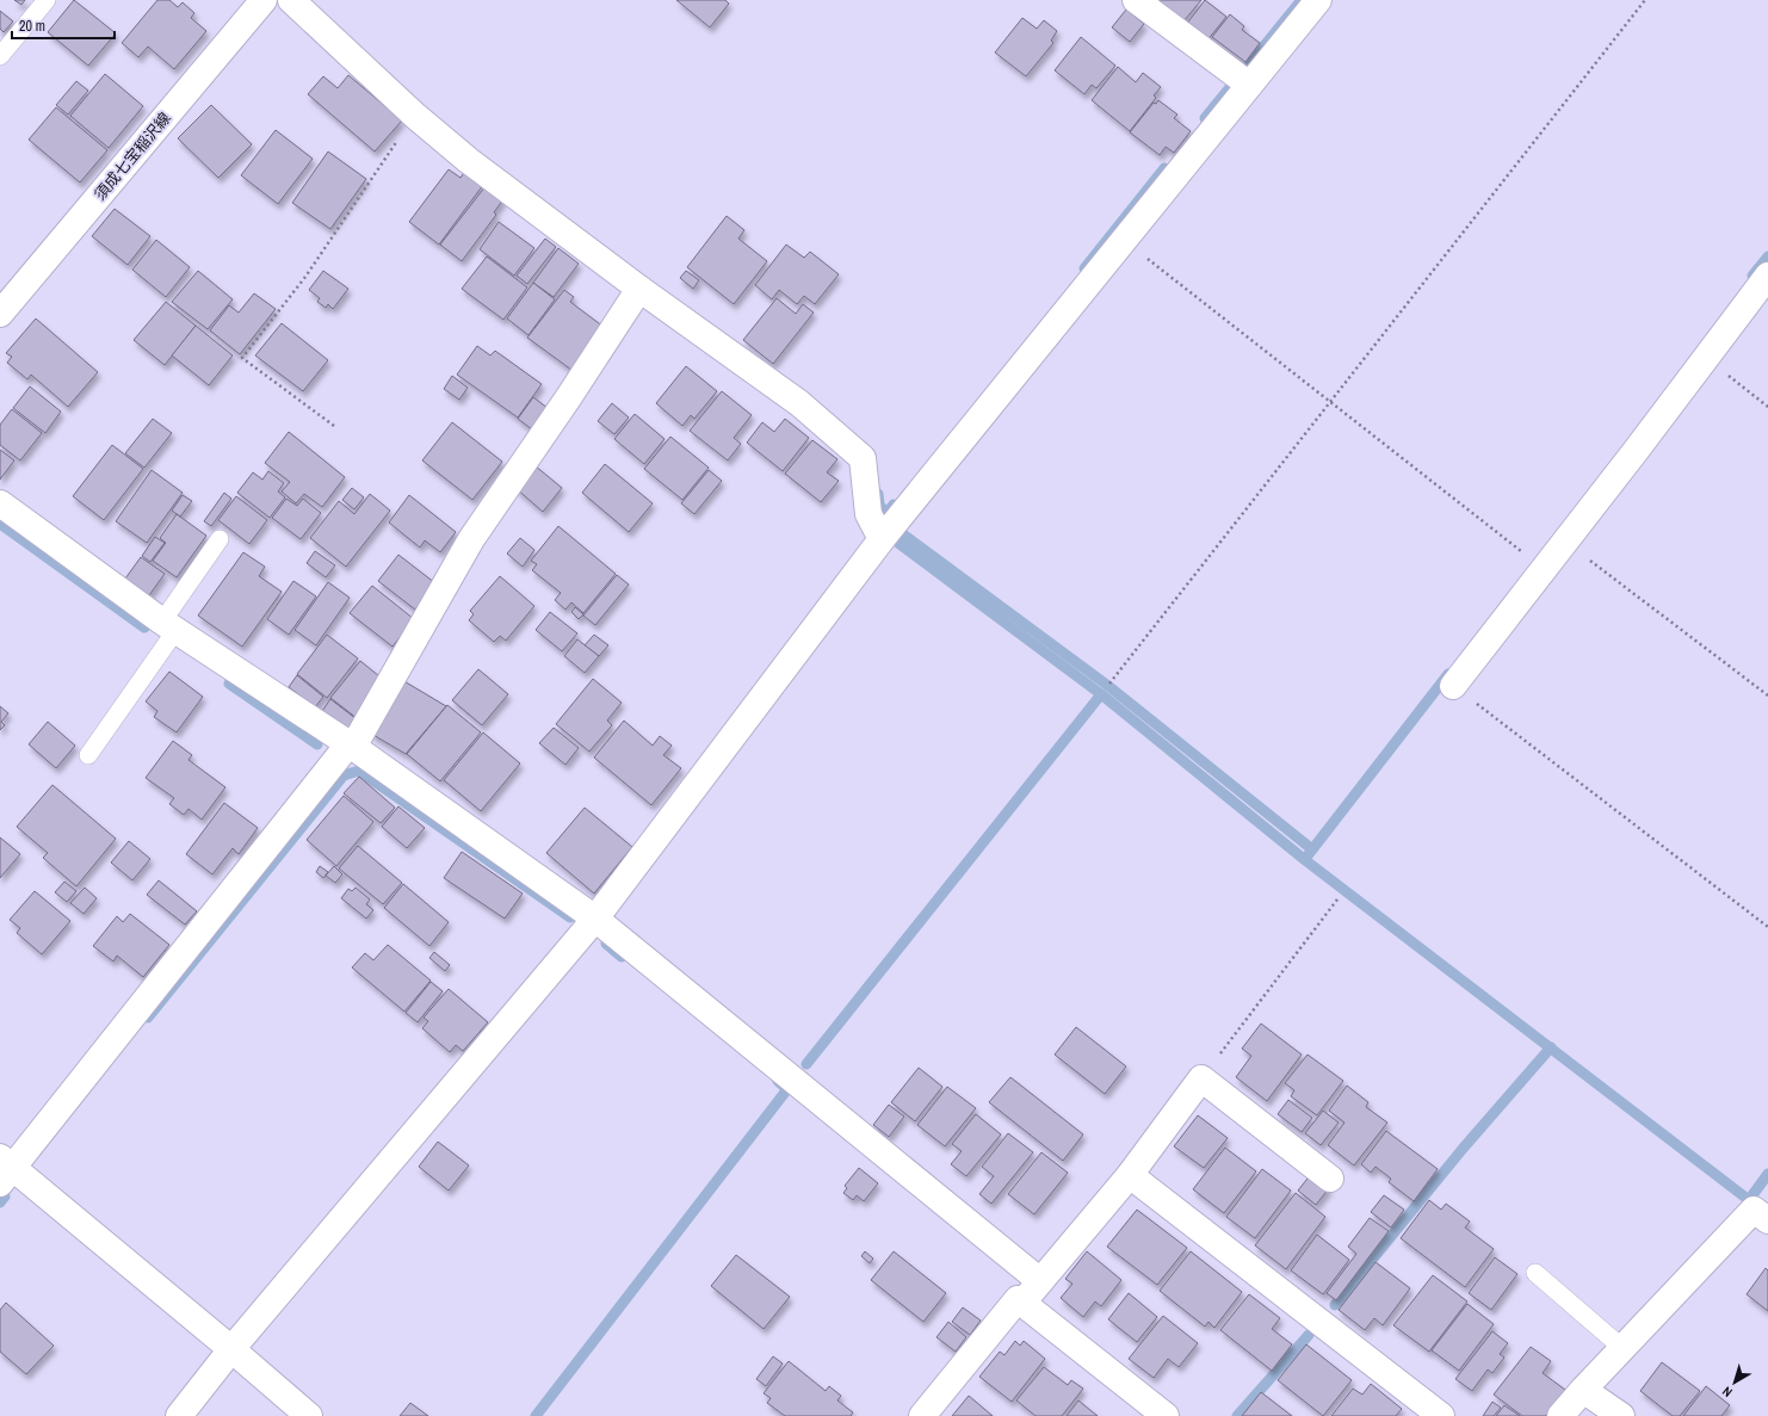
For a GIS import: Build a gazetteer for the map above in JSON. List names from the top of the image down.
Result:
{
  "streets": {
    "street": ["須成七宝稲沢線"]
  },
  "scale_bar": "20 m",
  "north": "bottom left"
}
